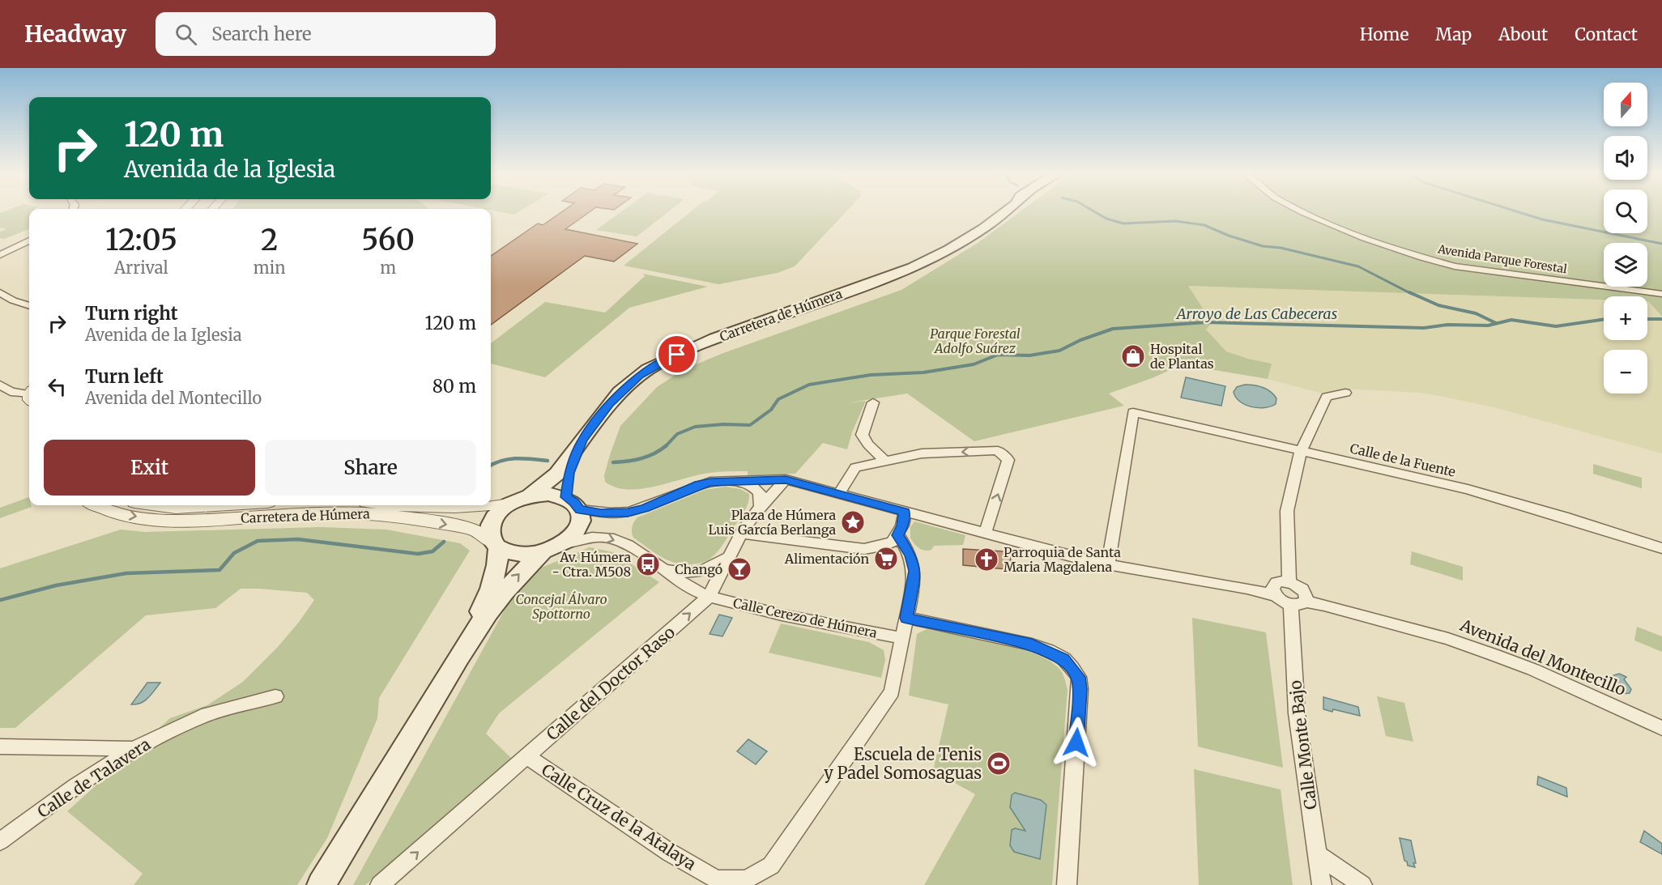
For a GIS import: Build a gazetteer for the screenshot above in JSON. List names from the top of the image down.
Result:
{
  "streets": {
    "main road": ["Carretera de Húmera"],
    "street": [
      "Avenida Parque Forestal",
      "Calle de la Fuente",
      "Calle Cerezo de Húmera",
      "Avenida del Montecillo",
      "Calle del Doctor Raso",
      "Calle Monte Bajo",
      "Calle de Talavera",
      "Calle Cruz de la Atalaya"
    ]
  },
  "crossings": [
    ["Carretera de Húmera", "Calle Cerezo de Húmera"],
    ["Calle Cerezo de Húmera", "Calle del Doctor Raso"],
    ["Calle Cerezo de Húmera", "Calle Cruz de la Atalaya"],
    ["Avenida del Montecillo", "Calle Monte Bajo"],
    ["Calle del Doctor Raso", "Calle Cruz de la Atalaya"]
  ],
  "one_way": ["Calle del Doctor Raso"],
  "water": ["Arroyo de Las Cabeceras"],
  "parks": ["Parque Forestal Adolfo Suárez", "Concejal Álvaro Spottorno"],
  "places": {
    "shop": ["Hospital de Plantas"],
    "place": ["Plaza de Húmera Luis García Berlanga"],
    "supermarket": ["Alimentación"],
    "church": ["Parroquia de Santa Maria Magdalena"],
    "bus stop": ["Av. Húmera - Ctra. M508"],
    "bar": ["Changó"],
    "sports": ["Escuela de Tenis y Padel Somosaguas"]
  },
  "north": "top",
  "page": {
    "header": "Headway",
    "search": "Search here",
    "nav": [
      "Home",
      "Map",
      "About",
      "Contact"
    ],
    "map_buttons": ["+", "−"],
    "turn": ["120 m", "Avenida de la Iglesia"],
    "eta": [
      "12:05",
      "Arrival",
      "2",
      "min",
      "560",
      "m"
    ],
    "list": [
      {
        "name": "Turn right",
        "note": "Avenida de la Iglesia",
        "value": "120 m"
      },
      {
        "name": "Turn left",
        "note": "Avenida del Montecillo",
        "value": "80 m"
      }
    ],
    "buttons": ["Exit", "Share"]
  }
}
